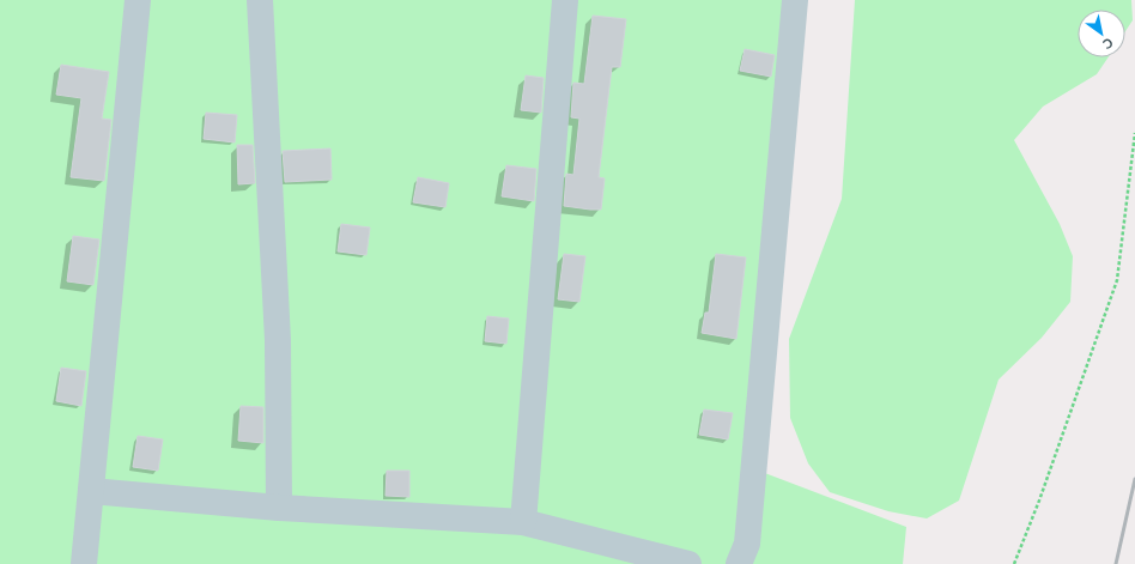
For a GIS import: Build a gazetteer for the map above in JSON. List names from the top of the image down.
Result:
{
  "north": "bottom right"
}
